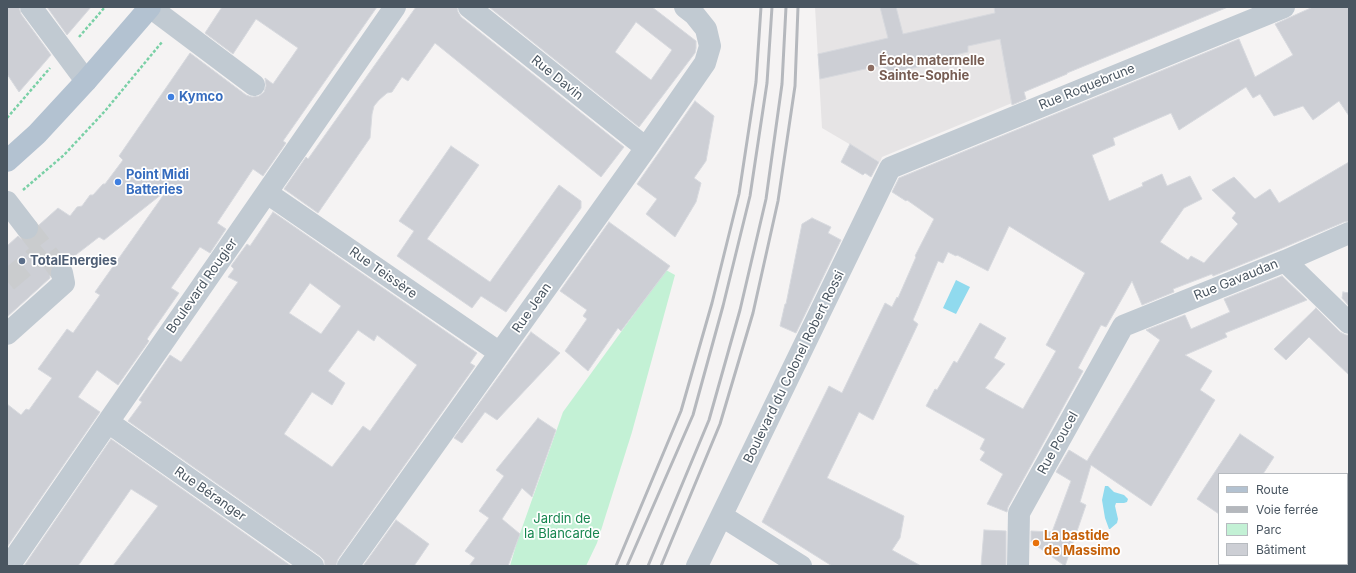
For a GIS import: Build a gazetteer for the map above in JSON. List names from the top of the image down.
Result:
{
  "streets": {
    "street": [
      "Rue Davin",
      "Rue Roquebrune",
      "Rue Teissère",
      "Rue Gavaudan",
      "Boulevard Rougier",
      "Rue Jean",
      "Boulevard du Colonel Robert Rossi",
      "Rue Poucel",
      "Rue Béranger"
    ]
  },
  "crossings": [
    ["Rue Davin", "Rue Jean"],
    ["Rue Roquebrune", "Boulevard du Colonel Robert Rossi"],
    ["Rue Teissère", "Boulevard Rougier"],
    ["Rue Teissère", "Rue Jean"],
    ["Rue Gavaudan", "Rue Poucel"],
    ["Boulevard Rougier", "Rue Béranger"]
  ],
  "parks": ["Jardin de la Blancarde"],
  "places": [
    "École maternelle Sainte-Sophie",
    "Kymco",
    "Point Midi Batteries",
    "TotalEnergies",
    "La bastide de Massimo"
  ],
  "legend": [
    "Route",
    "Voie ferrée",
    "Parc",
    "Bâtiment"
  ]
}
